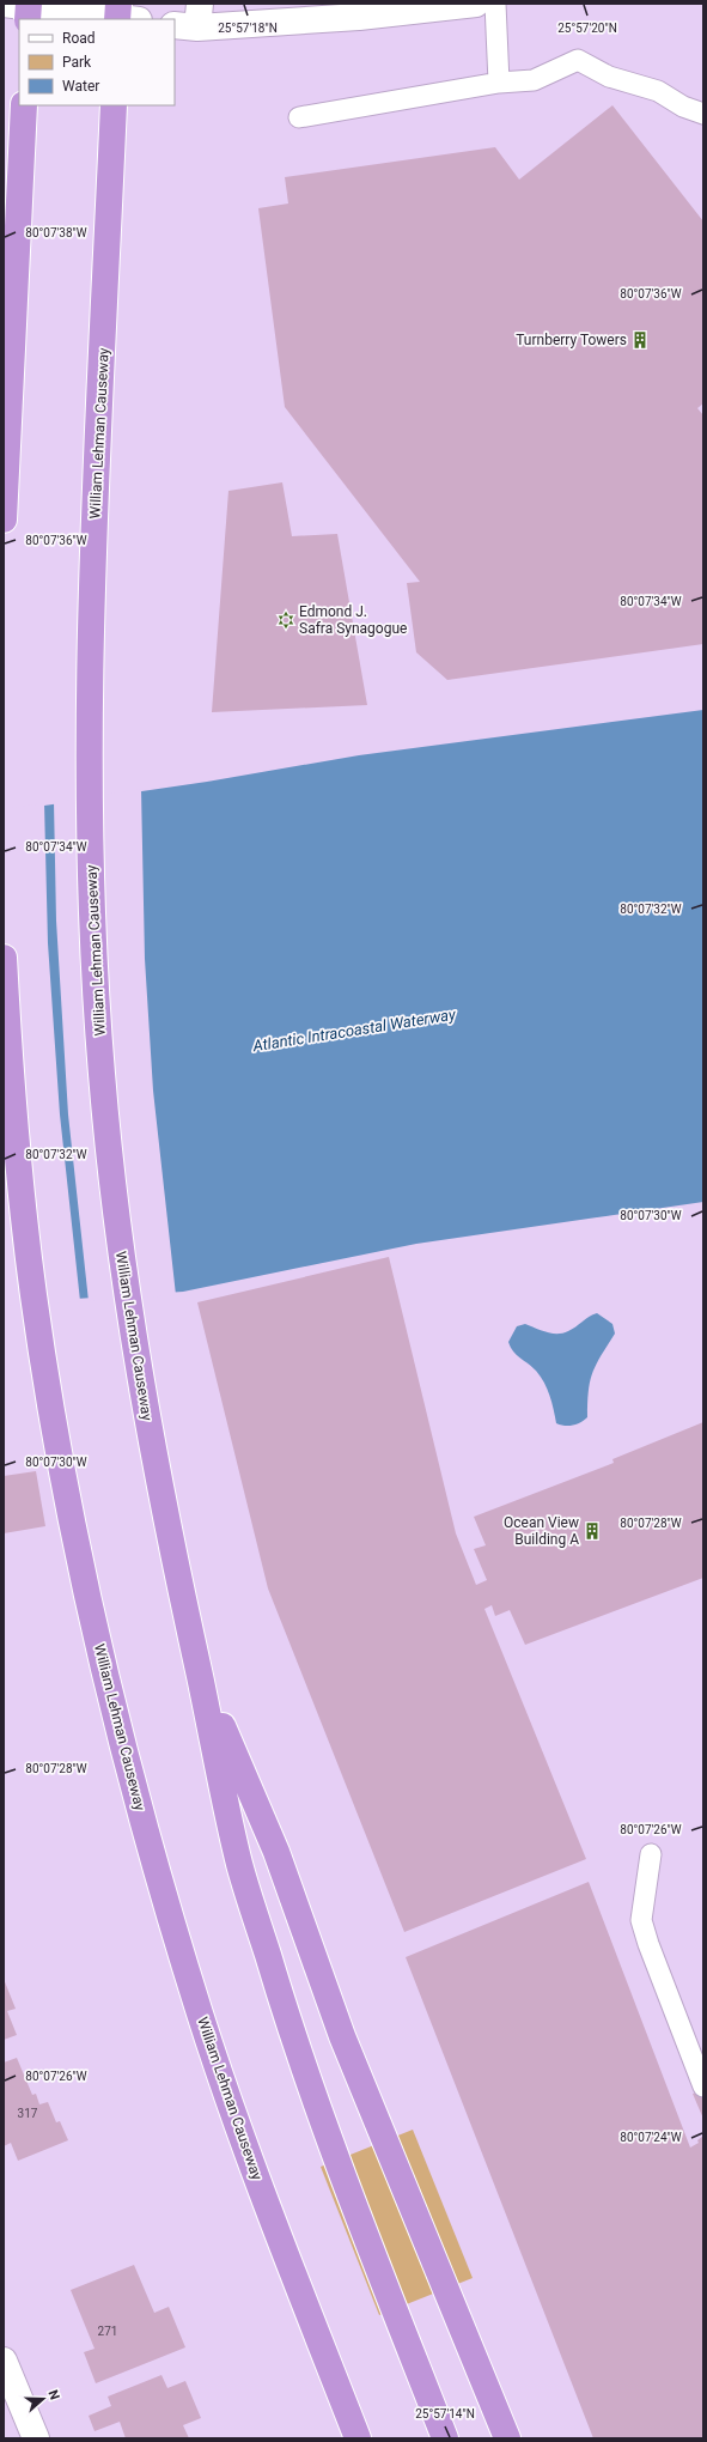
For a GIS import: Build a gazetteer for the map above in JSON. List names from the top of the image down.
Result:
{
  "streets": {
    "highway": ["William Lehman Causeway"]
  },
  "water": ["Atlantic Intracoastal Waterway"],
  "places": {
    "building": ["Turnberry Towers", "Ocean View Building A"],
    "synagogue": ["Edmond J. Safra Synagogue"]
  },
  "house_numbers": ["317", "271"],
  "legend": ["Road", "Park", "Water"],
  "north": "right",
  "coordinates": [
    "25°57'20\"N",
    "25°57'18\"N",
    "80°07'38\"W",
    "80°07'36\"W",
    "80°07'34\"W",
    "80°07'32\"W",
    "80°07'30\"W",
    "80°07'28\"W",
    "80°07'26\"W",
    "80°07'24\"W",
    "25°57'14\"N"
  ]
}
